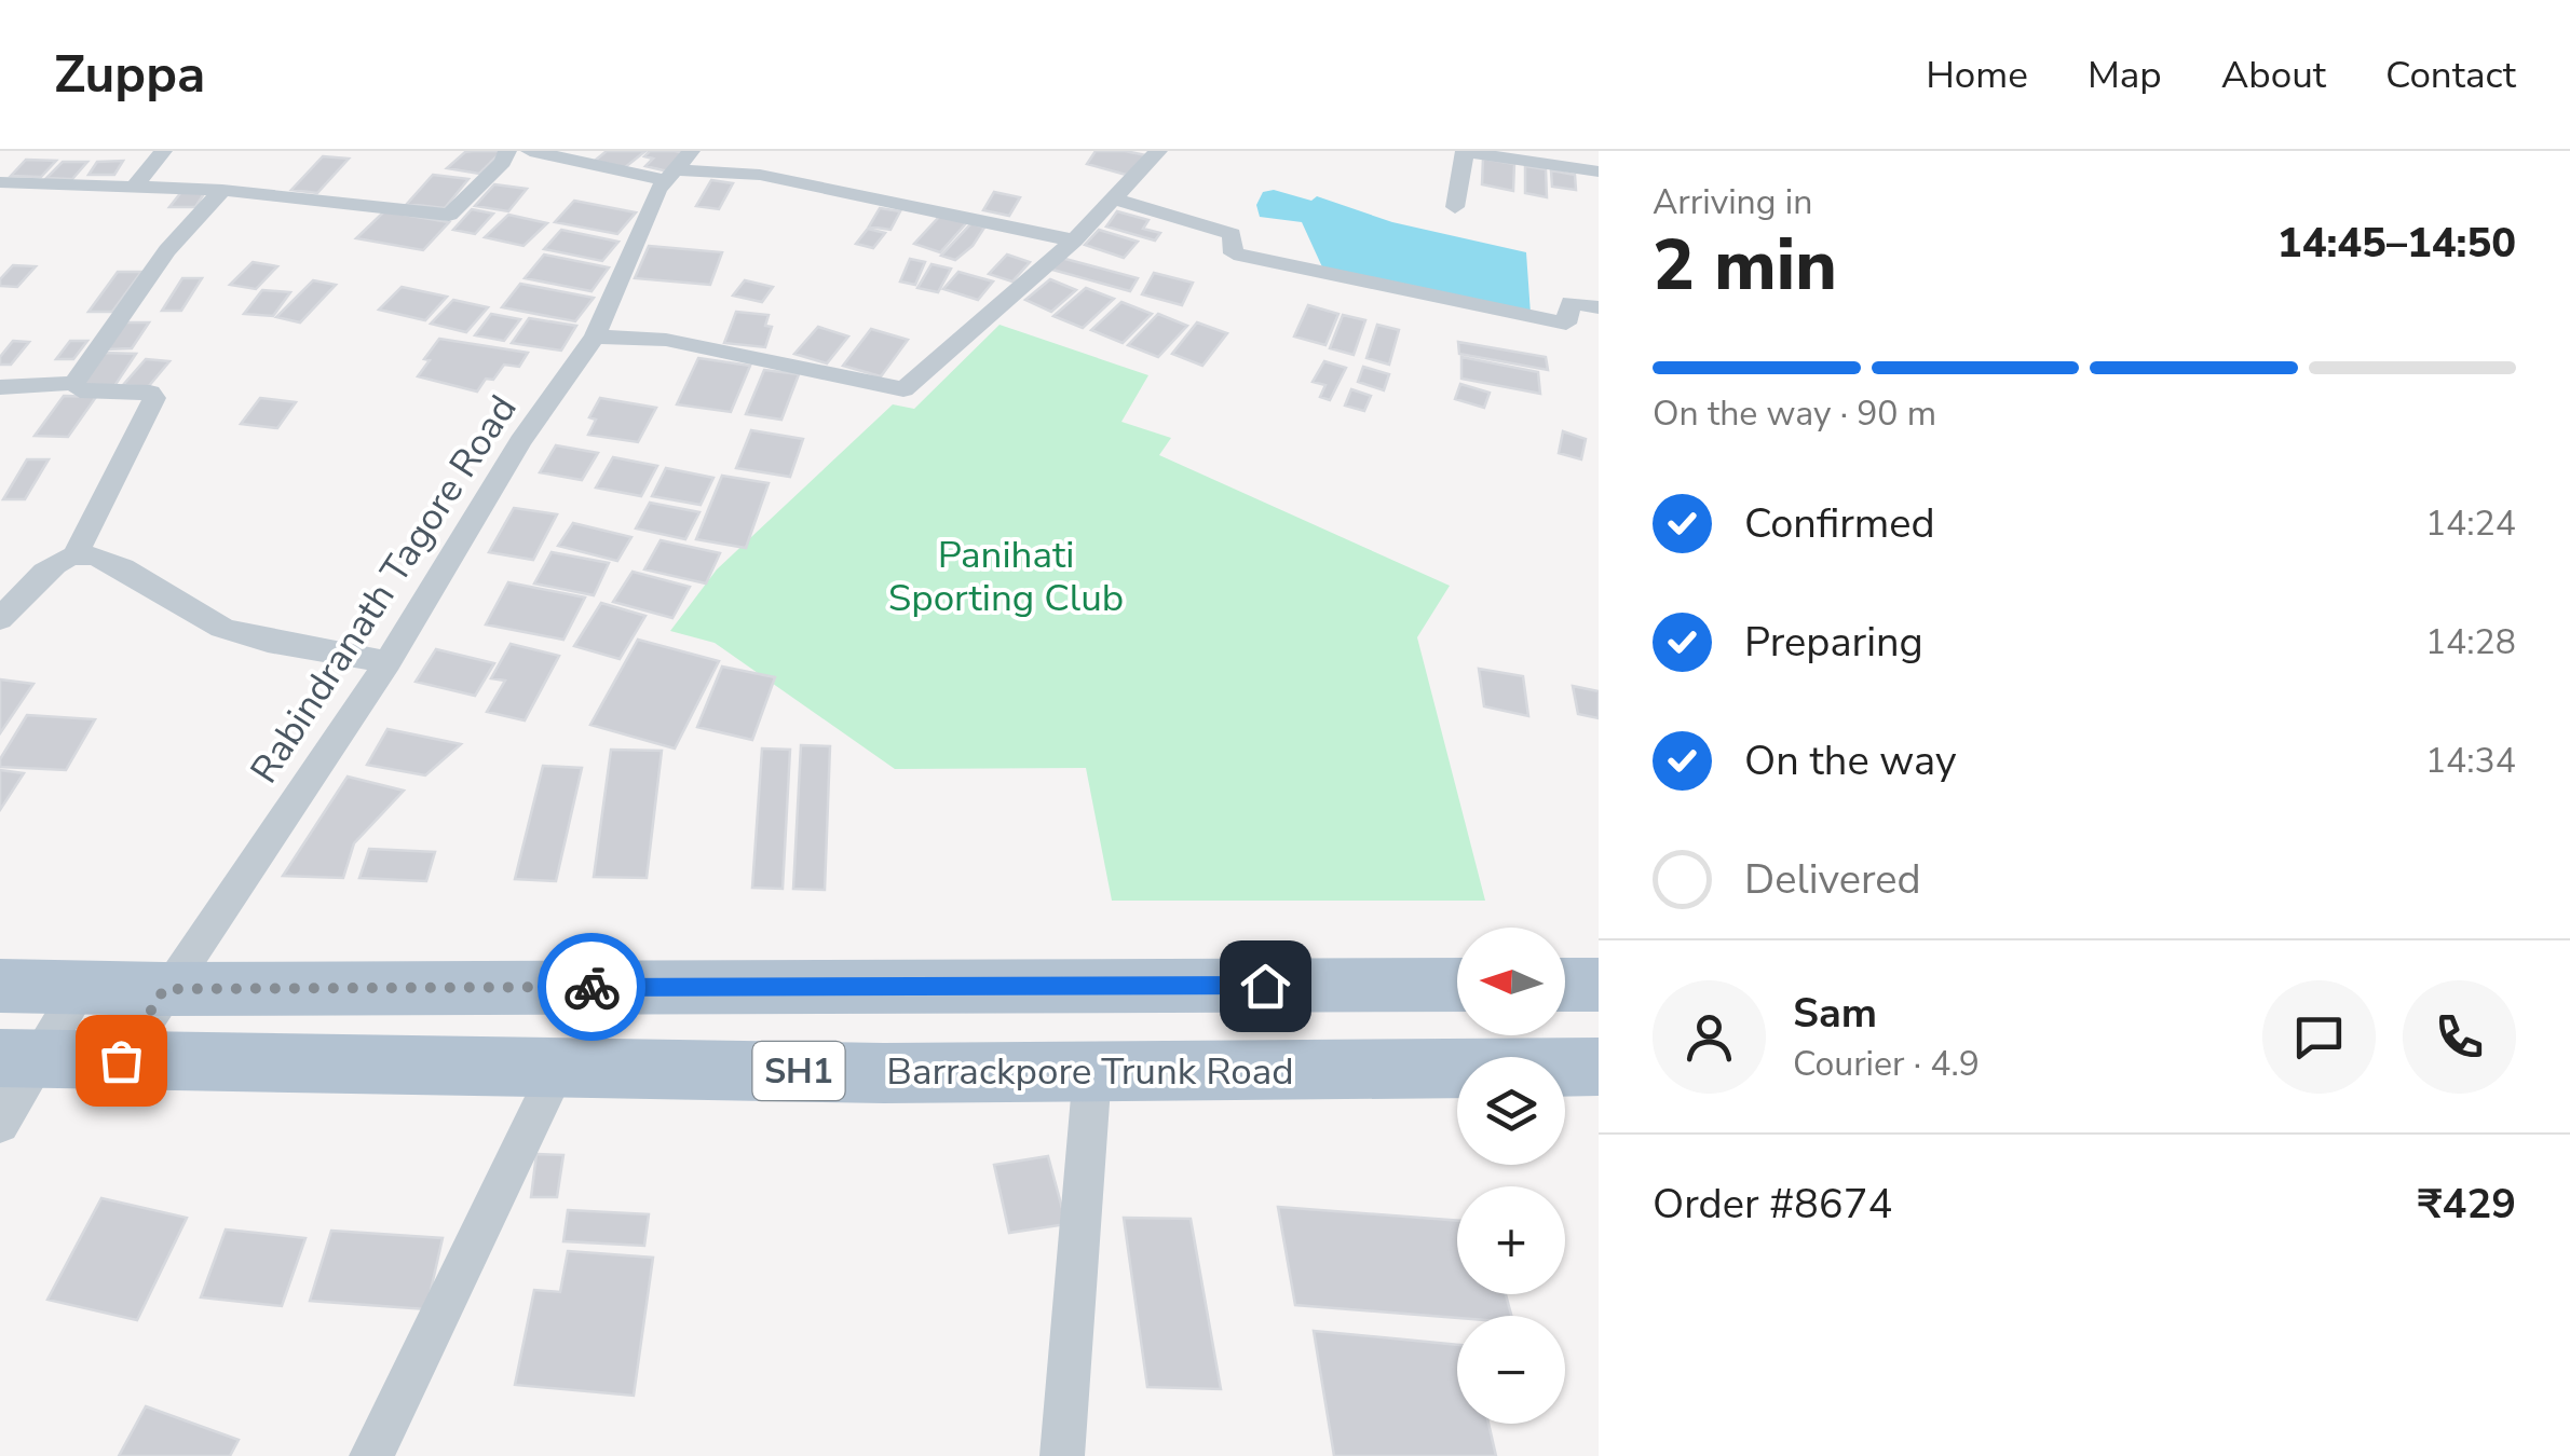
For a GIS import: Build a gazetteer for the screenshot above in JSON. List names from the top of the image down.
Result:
{
  "streets": {
    "main road": ["SH1", "Barrackpore Trunk Road"],
    "street": ["Rabindranath Tagore Road"]
  },
  "crossings": [
    ["Rabindranath Tagore Road", "SH1"],
    ["Rabindranath Tagore Road", "Barrackpore Trunk Road"]
  ],
  "parks": ["Panihati Sporting Club"],
  "north": "left",
  "page": {
    "header": "Zuppa",
    "nav": [
      "Home",
      "Map",
      "About",
      "Contact"
    ],
    "heading": ["2 min", "Arriving in", "14:45–14:50"],
    "panel": [
      "Sam",
      "Courier · 4.9",
      "Order #8674",
      "₹429"
    ],
    "bar": "On the way · 90 m",
    "list": [
      ["Confirmed", "14:24"],
      ["Preparing", "14:28"],
      ["On the way", "14:34"],
      "Delivered"
    ],
    "map_buttons": ["+", "−"]
  }
}
